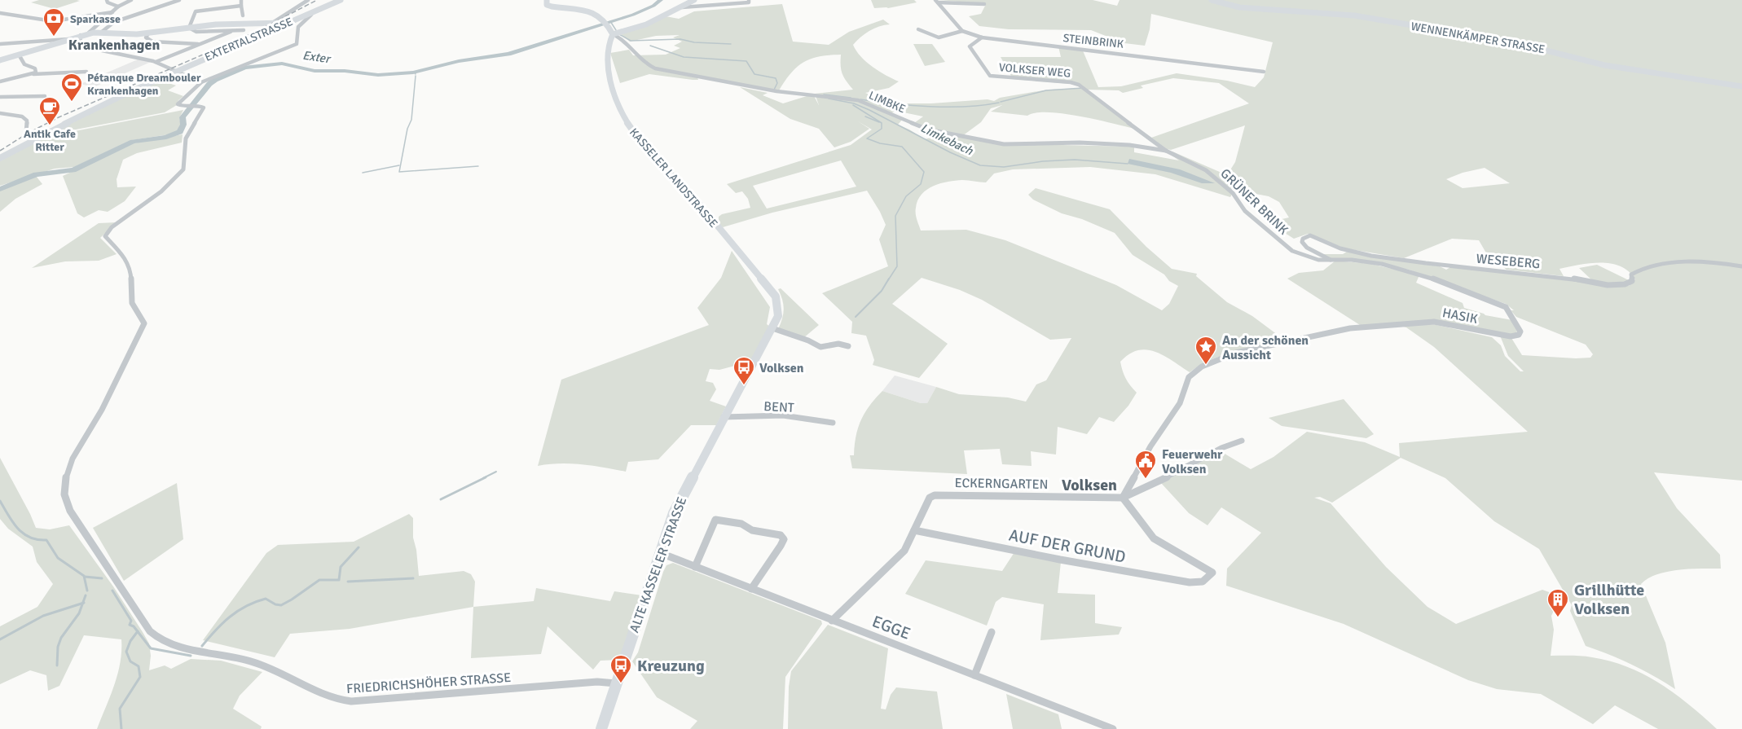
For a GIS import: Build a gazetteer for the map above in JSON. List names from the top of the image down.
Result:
{
  "streets": {
    "street": [
      "WENNENKÄMPER STRASSE",
      "EXTERTALSTRASSE",
      "STEINBRINK",
      "VOLKSER WEG",
      "LIMBKE",
      "KASSELER LANDSTRASSE",
      "GRÜNER BRINK",
      "WESEBERG",
      "HASIK",
      "BENT",
      "ECKERNGARTEN",
      "AUF DER GRUND",
      "ALTE KASSELER STRASSE",
      "EGGE",
      "FRIEDRICHSHÖHER STRASSE"
    ]
  },
  "crossings": [
    ["STEINBRINK", "VOLKSER WEG"],
    ["VOLKSER WEG", "LIMBKE"],
    ["VOLKSER WEG", "GRÜNER BRINK"],
    ["LIMBKE", "KASSELER LANDSTRASSE"],
    ["LIMBKE", "GRÜNER BRINK"],
    ["KASSELER LANDSTRASSE", "ALTE KASSELER STRASSE"],
    ["GRÜNER BRINK", "WESEBERG"],
    ["GRÜNER BRINK", "HASIK"],
    ["WESEBERG", "HASIK"],
    ["HASIK", "ECKERNGARTEN"],
    ["HASIK", "AUF DER GRUND"],
    ["BENT", "ALTE KASSELER STRASSE"],
    ["ECKERNGARTEN", "AUF DER GRUND"],
    ["ECKERNGARTEN", "EGGE"],
    ["ALTE KASSELER STRASSE", "EGGE"],
    ["ALTE KASSELER STRASSE", "FRIEDRICHSHÖHER STRASSE"]
  ],
  "districts": ["Krankenhagen", "Volksen"],
  "water": ["Exter", "Limkebach"],
  "places": {
    "bank": ["Sparkasse"],
    "sports": ["Pétanque Dreambouler Krankenhagen"],
    "cafe": ["Antik Cafe Ritter"],
    "place": ["An der schönen Aussicht"],
    "bus stop": ["Volksen", "Kreuzung"],
    "public building": ["Feuerwehr Volksen"],
    "building": ["Grillhütte Volksen"]
  }
}
